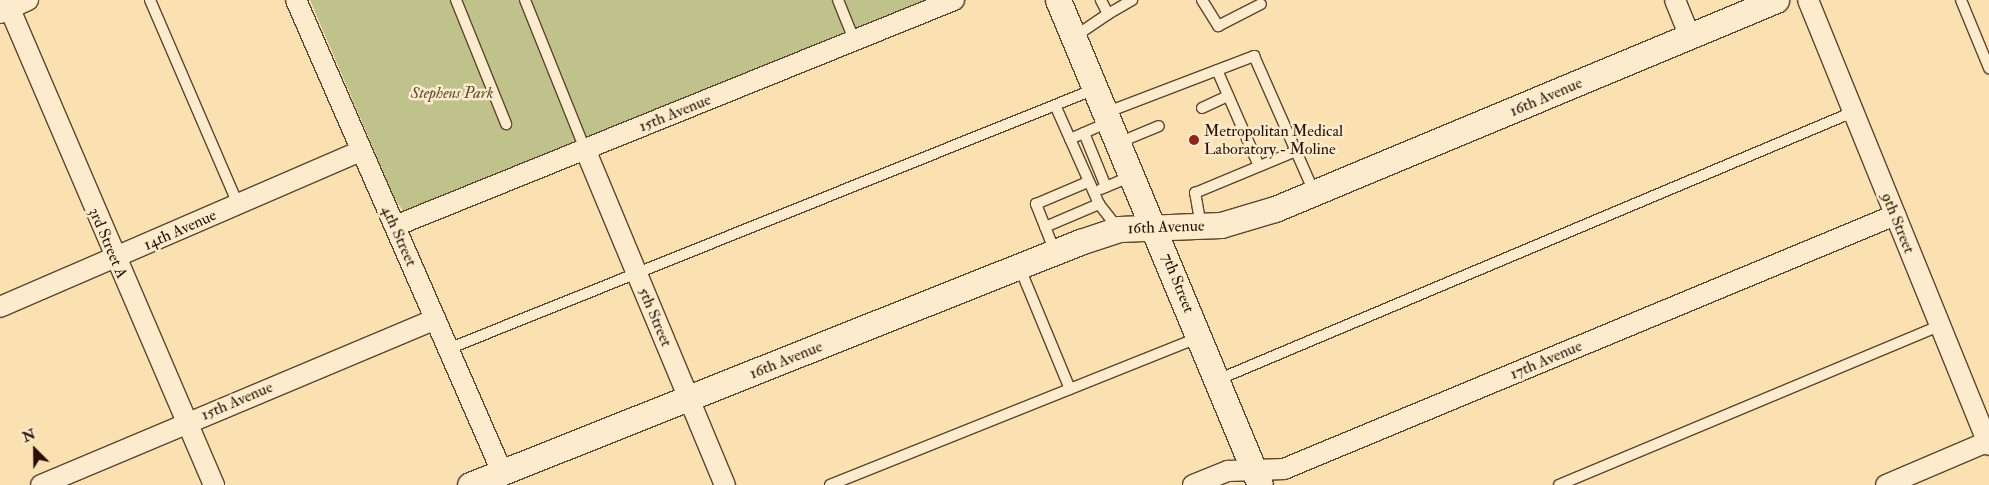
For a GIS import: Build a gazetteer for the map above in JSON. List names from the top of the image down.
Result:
{
  "streets": {
    "street": [
      "16th Avenue",
      "15th Avenue",
      "9th Street",
      "14th Avenue",
      "4th Street",
      "3rd Street A",
      "7th Street",
      "5th Street",
      "17th Avenue"
    ]
  },
  "crossings": [
    ["16th Avenue", "4th Street"],
    ["16th Avenue", "7th Street"],
    ["16th Avenue", "5th Street"],
    ["15th Avenue", "4th Street"],
    ["15th Avenue", "3rd Street A"],
    ["15th Avenue", "5th Street"],
    ["9th Street", "17th Avenue"],
    ["14th Avenue", "4th Street"],
    ["14th Avenue", "3rd Street A"],
    ["7th Street", "17th Avenue"]
  ],
  "parks": ["Stephens Park"],
  "places": ["Metropolitan Medical Laboratory - Moline"],
  "north": "top left"
}
